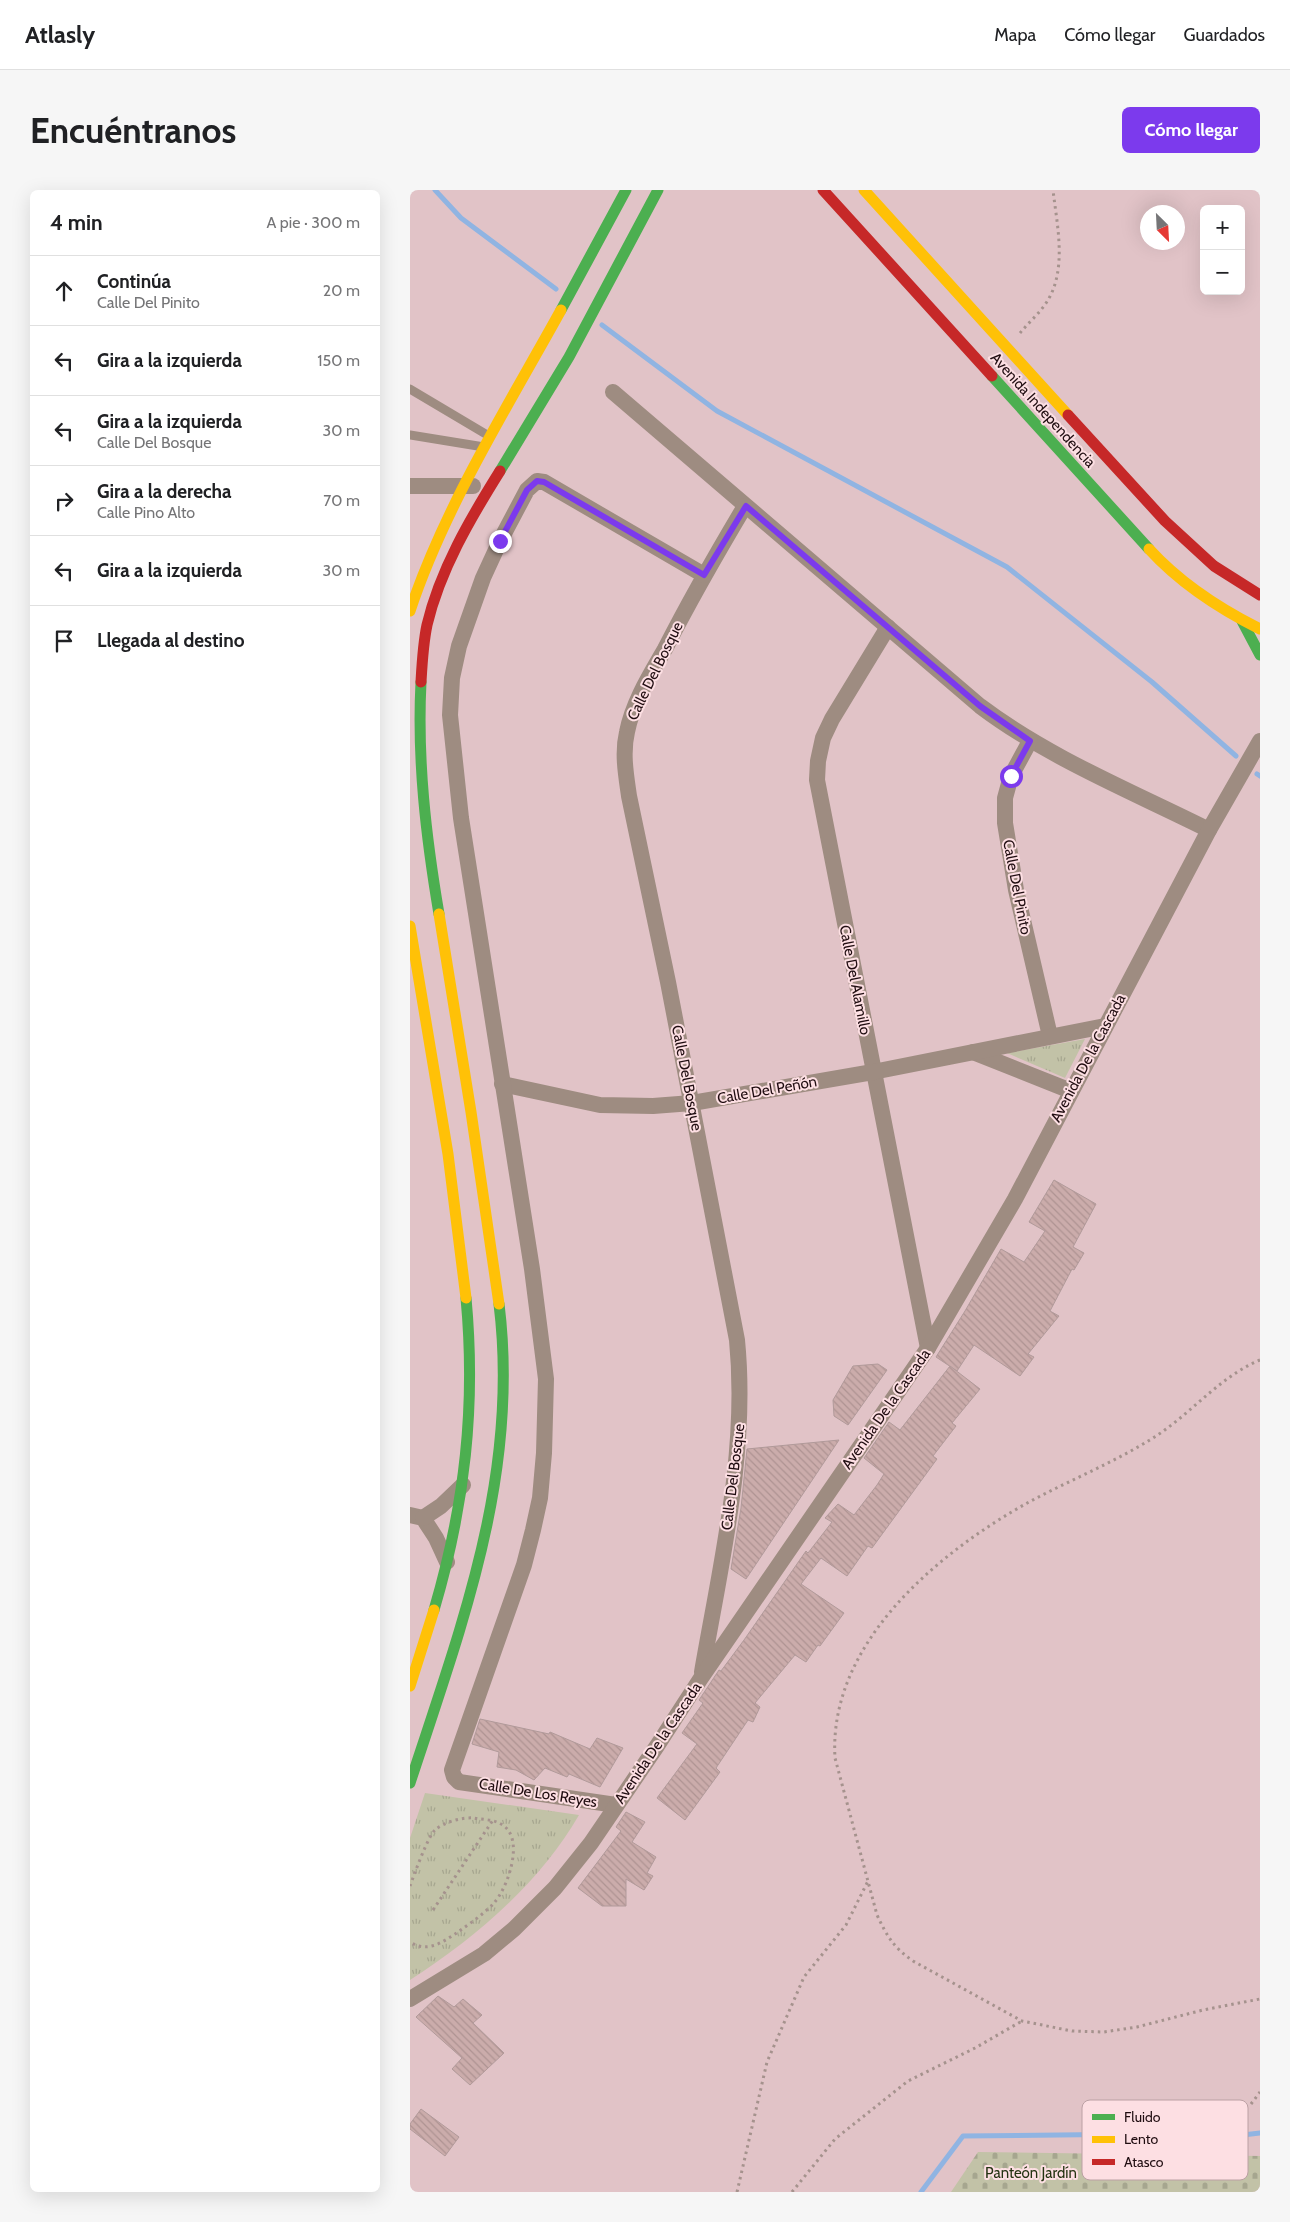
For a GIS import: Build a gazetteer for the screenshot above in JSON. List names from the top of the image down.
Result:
{
  "streets": {
    "main road": ["Avenida Independencia"],
    "street": [
      "Calle Del Bosque",
      "Calle Del Pinito",
      "Calle Del Alamillo",
      "Avenida De la Cascada",
      "Calle Del Peñón",
      "Calle De Los Reyes"
    ]
  },
  "crossings": [
    ["Calle Del Bosque", "Avenida De la Cascada"],
    ["Calle Del Bosque", "Calle Del Peñón"],
    ["Calle Del Pinito", "Calle Del Peñón"],
    ["Calle Del Alamillo", "Avenida De la Cascada"],
    ["Calle Del Alamillo", "Calle Del Peñón"],
    ["Avenida De la Cascada", "Calle Del Peñón"],
    ["Avenida De la Cascada", "Calle De Los Reyes"],
    ["Calle Del Peñón", "Calle De Los Reyes"]
  ],
  "parks": ["Panteón Jardín"],
  "legend": ["Fluido", "Lento", "Atasco"],
  "north": "bottom right",
  "page": {
    "header": "Atlasly",
    "nav": ["Mapa", "Cómo llegar", "Guardados"],
    "buttons": "Cómo llegar",
    "title": "Encuéntranos",
    "heading": ["4 min", "A pie · 300 m"],
    "map_buttons": ["+", "−"],
    "list": [
      ["Continúa", "Calle Del Pinito", "20 m"],
      ["Gira a la izquierda", "150 m"],
      ["Gira a la izquierda", "Calle Del Bosque", "30 m"],
      ["Gira a la derecha", "Calle Pino Alto", "70 m"],
      ["Gira a la izquierda", "30 m"],
      "Llegada al destino"
    ]
  }
}
